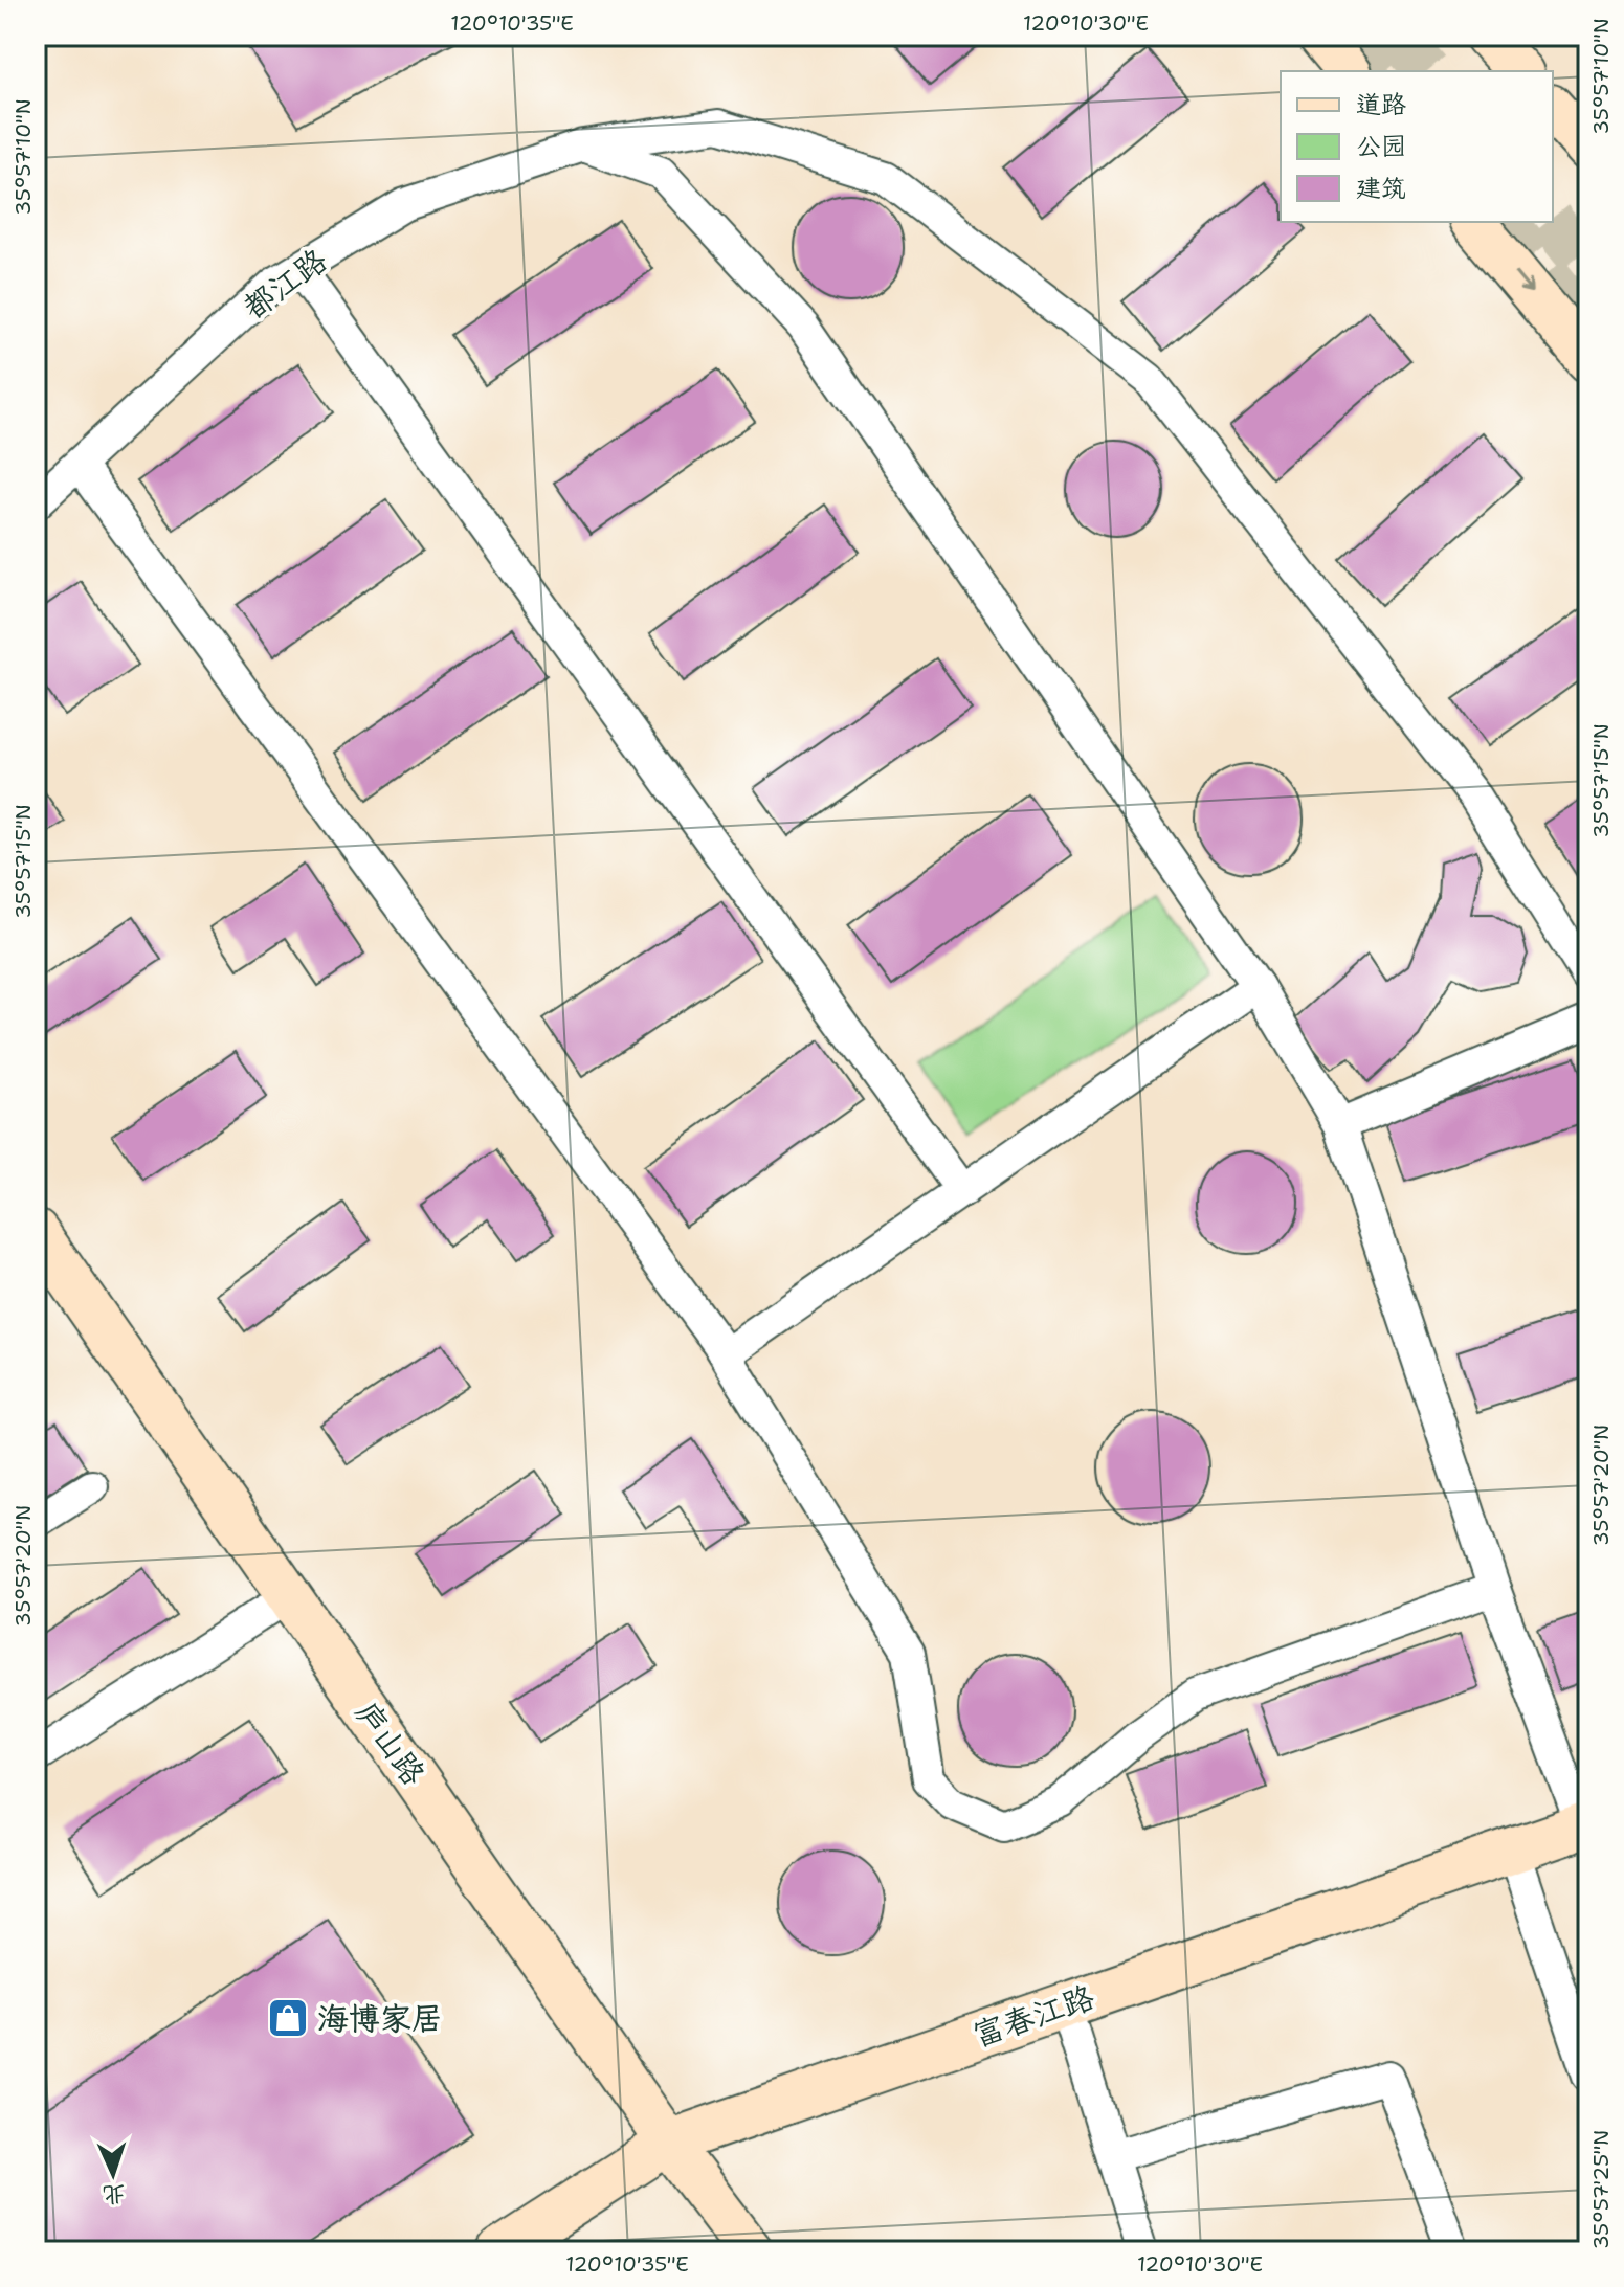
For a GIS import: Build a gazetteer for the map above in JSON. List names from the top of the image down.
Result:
{
  "streets": {
    "street": ["都江路", "庐山路", "富春江路"]
  },
  "crossings": [
    ["庐山路", "富春江路"]
  ],
  "places": {
    "shop": ["海博家居"]
  },
  "legend": ["道路", "公园", "建筑"],
  "north": "bottom",
  "coordinates": [
    "120°10'35\"E",
    "120°10'30\"E",
    "35°57'10\"N",
    "35°57'15\"N",
    "35°57'20\"N",
    "35°57'25\"N"
  ]
}
